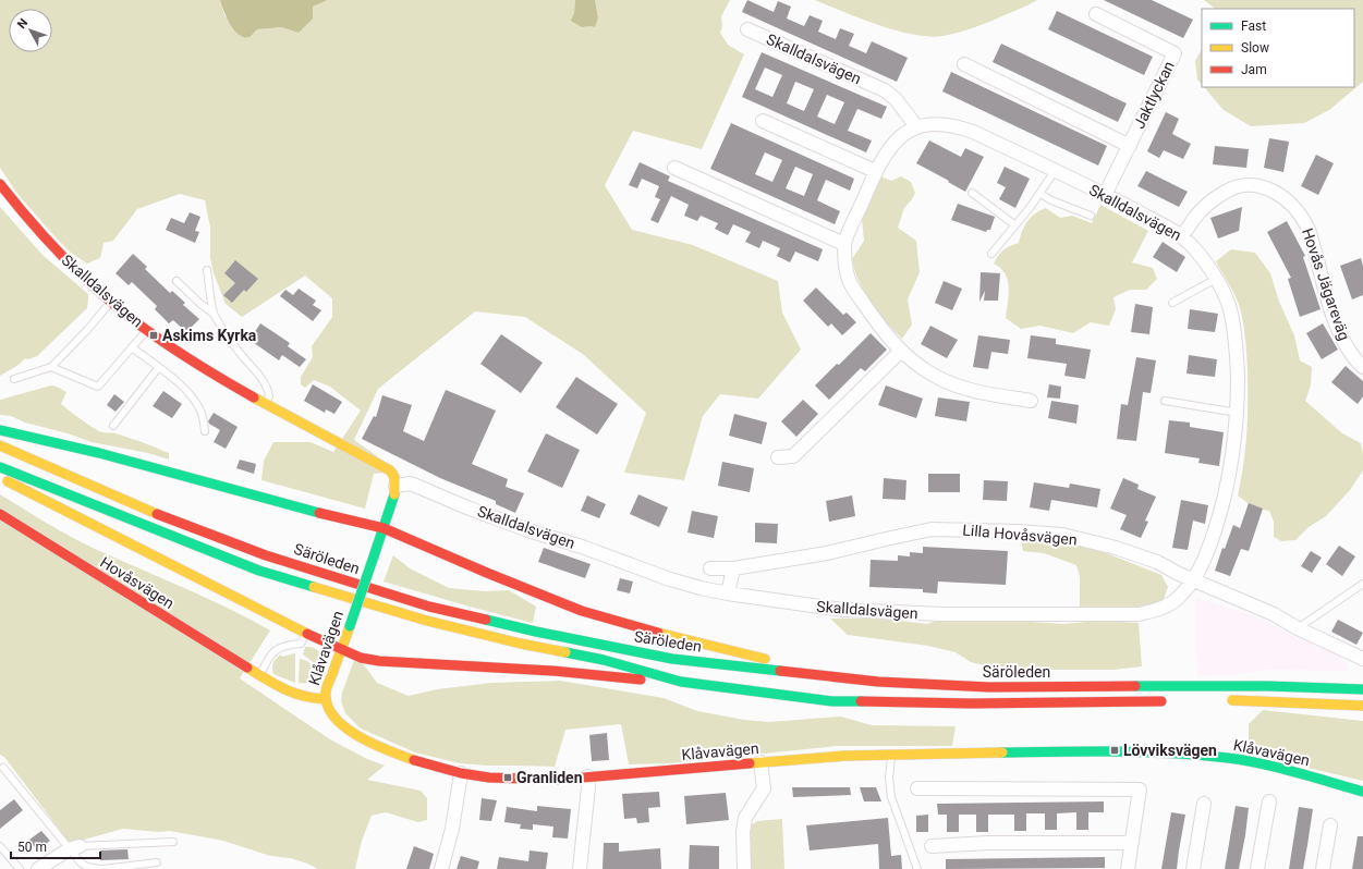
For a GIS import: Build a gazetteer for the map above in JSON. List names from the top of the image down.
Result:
{
  "streets": {
    "main road": [
      "Skalldalsvägen",
      "Säröleden",
      "Hovåsvägen",
      "Klåvavägen"
    ],
    "street": ["Jaktlyckan", "Hovås Jägareväg", "Lilla Hovåsvägen"]
  },
  "crossings": [
    ["Skalldalsvägen", "Jaktlyckan"],
    ["Skalldalsvägen", "Hovås Jägareväg"],
    ["Skalldalsvägen", "Lilla Hovåsvägen"],
    ["Skalldalsvägen", "Klåvavägen"],
    ["Hovåsvägen", "Klåvavägen"]
  ],
  "places": {
    "transit": ["Askims Kyrka", "Lövviksvägen", "Granliden"]
  },
  "legend": ["Fast", "Slow", "Jam"],
  "scale_bar": "50 m",
  "north": "top left"
}
